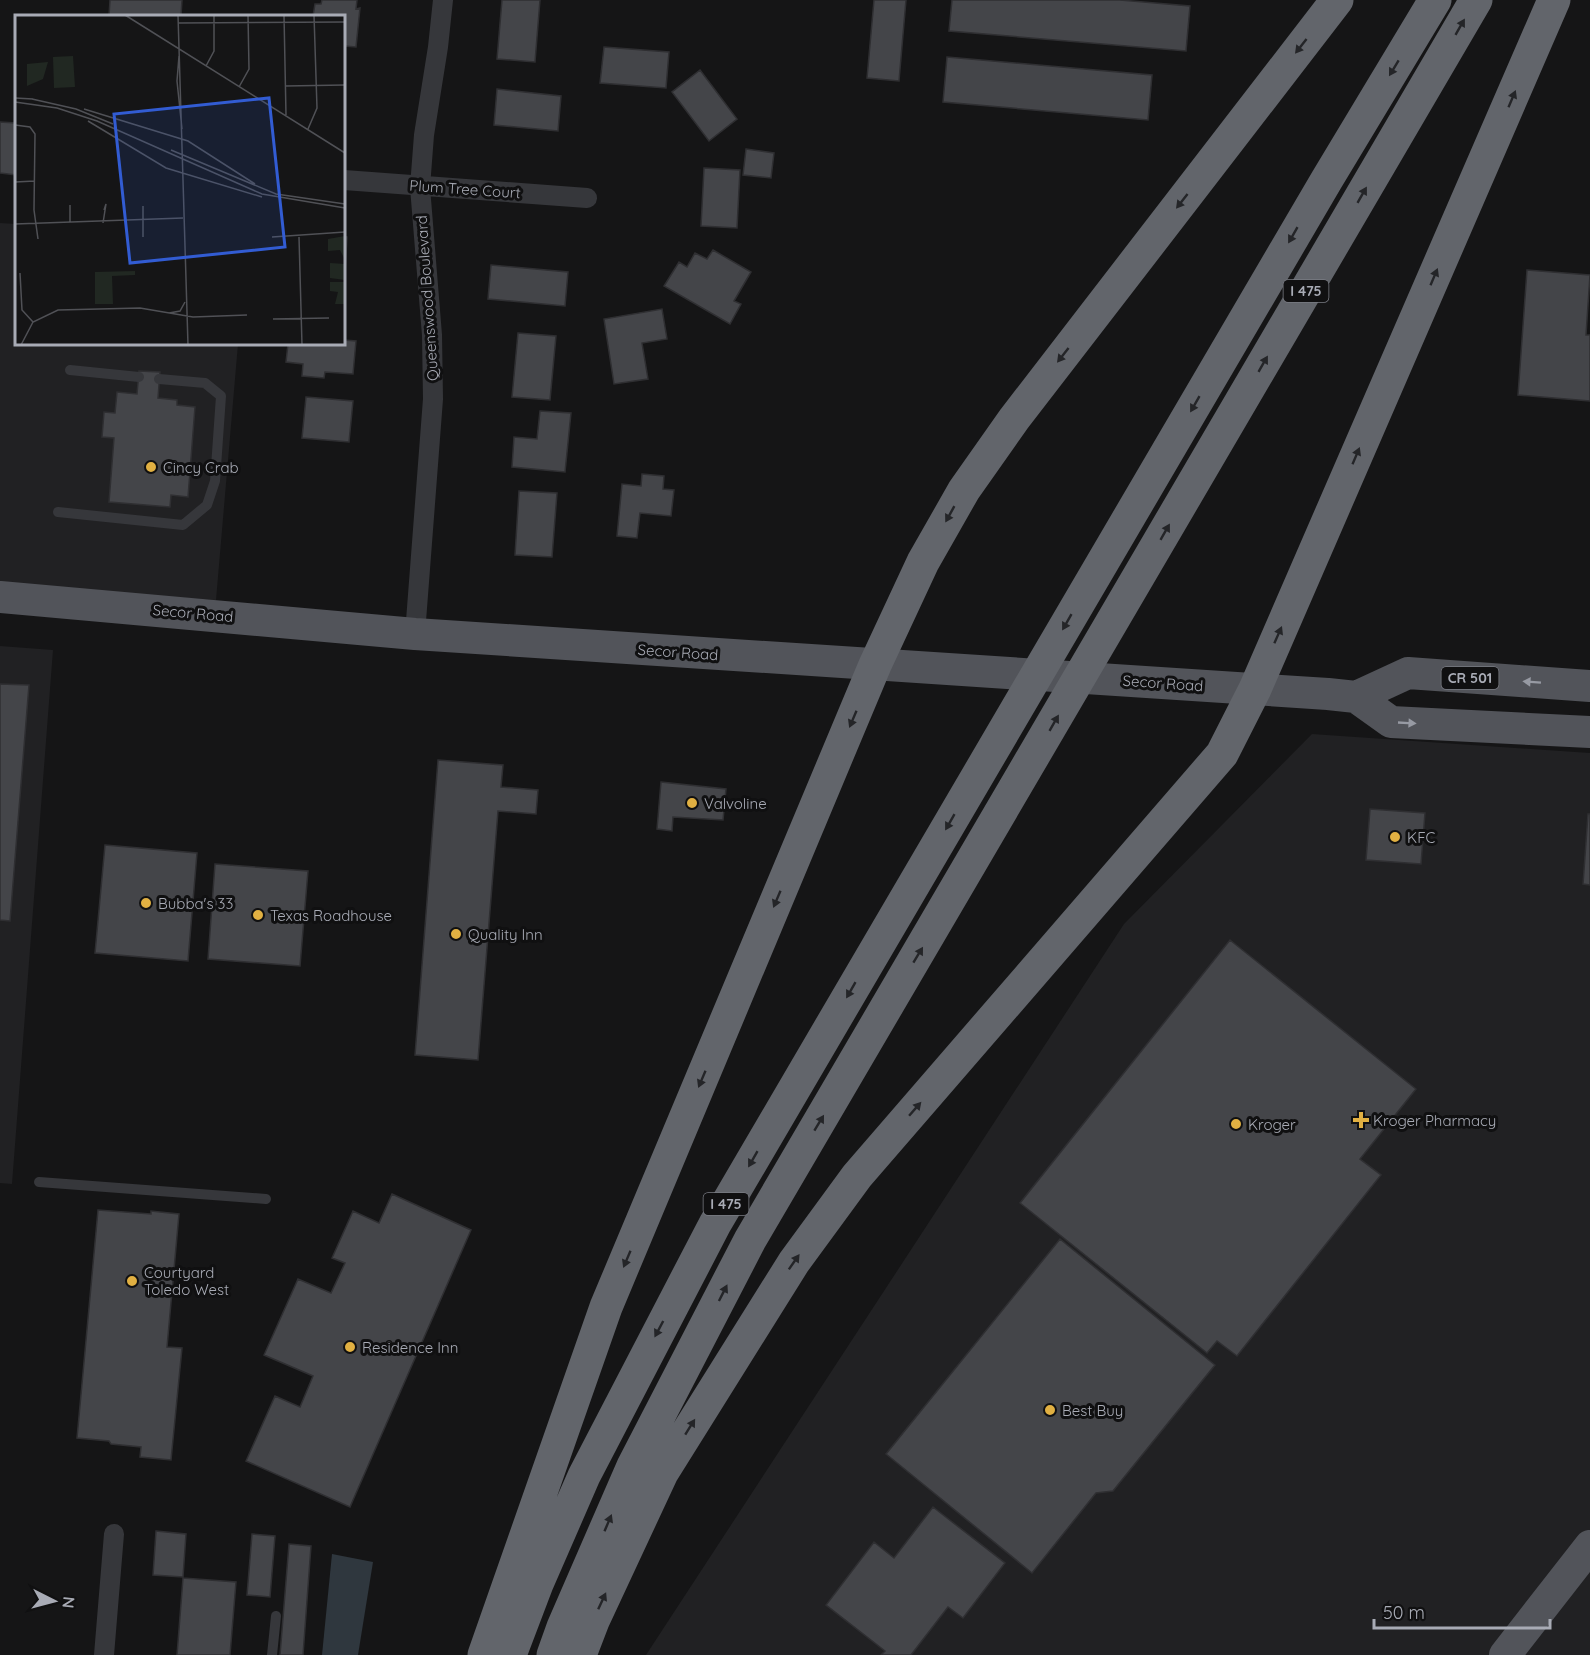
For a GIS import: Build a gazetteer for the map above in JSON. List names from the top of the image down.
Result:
{
  "streets": {
    "highway": ["I 475"],
    "main road": ["Secor Road", "CR 501"],
    "street": ["Plum Tree Court", "Queenswood Boulevard"]
  },
  "crossings": [
    ["Plum Tree Court", "Queenswood Boulevard"],
    ["Queenswood Boulevard", "Secor Road"]
  ],
  "places": {
    "other": [
      "Cincy Crab",
      "Valvoline",
      "KFC",
      "Bubba's 33",
      "Texas Roadhouse",
      "Quality Inn",
      "Kroger",
      "Courtyard Toledo West",
      "Residence Inn",
      "Best Buy"
    ],
    "health": ["Kroger Pharmacy"]
  },
  "scale_bar": "50 m",
  "north": "right"
}
